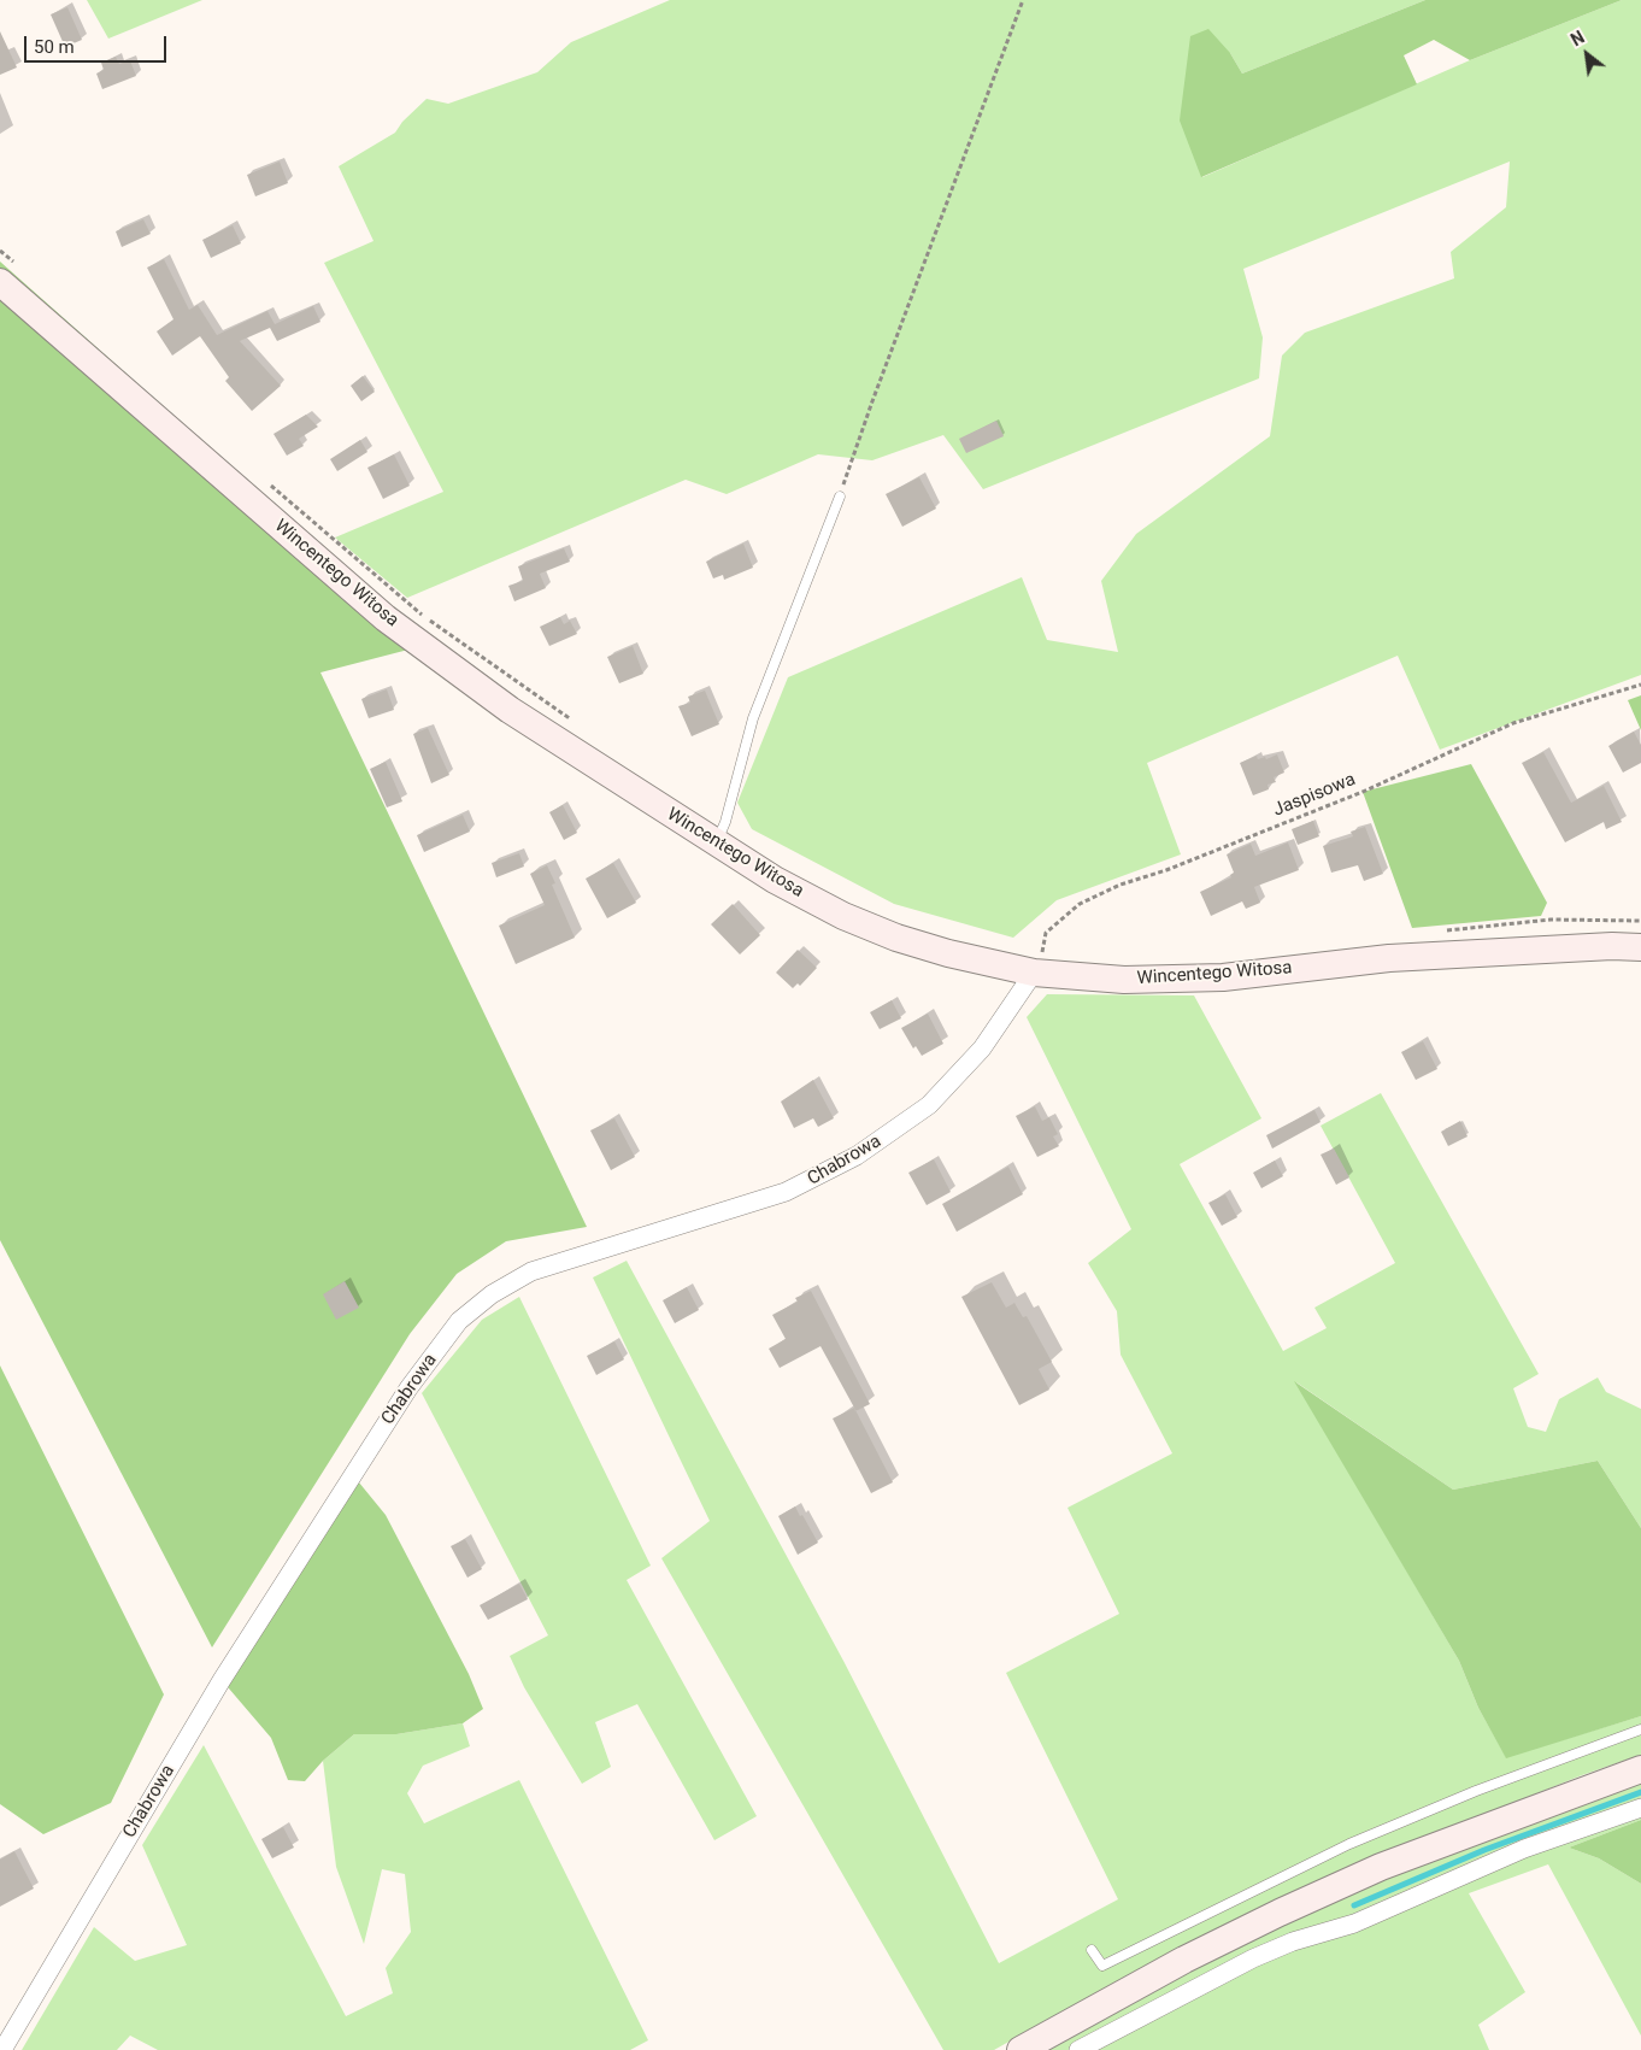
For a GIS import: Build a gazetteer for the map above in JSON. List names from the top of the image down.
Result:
{
  "streets": {
    "main road": ["Wincentego Witosa"],
    "street": ["Chabrowa"],
    "path": ["Jaspisowa"]
  },
  "crossings": [
    ["Wincentego Witosa", "Jaspisowa"],
    ["Wincentego Witosa", "Chabrowa"],
    ["Jaspisowa", "Chabrowa"]
  ],
  "scale_bar": "50 m",
  "north": "top left"
}
